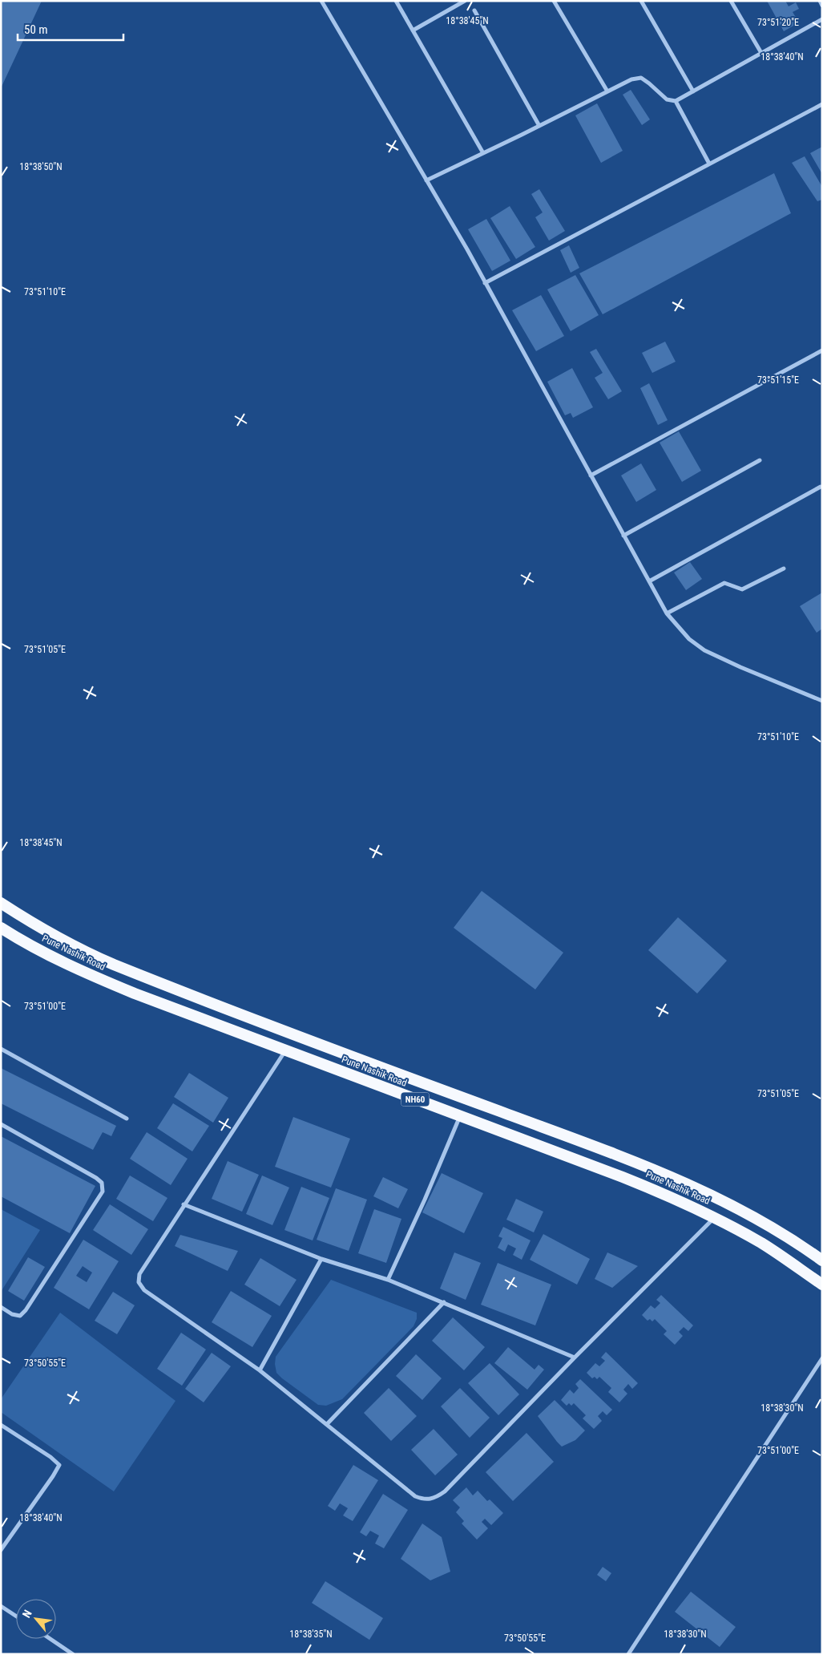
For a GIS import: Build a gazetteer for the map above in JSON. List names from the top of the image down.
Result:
{
  "streets": {
    "highway": ["Pune Nashik Road", "NH60"]
  },
  "scale_bar": "50 m",
  "north": "top left",
  "coordinates": [
    "18°38'45\"N",
    "73°51'20\"E",
    "18°38'40\"N",
    "18°38'50\"N",
    "73°51'10\"E",
    "73°51'15\"E",
    "73°51'05\"E",
    "73°51'00\"E",
    "73°50'55\"E",
    "18°38'30\"N",
    "18°38'35\"N"
  ]
}
